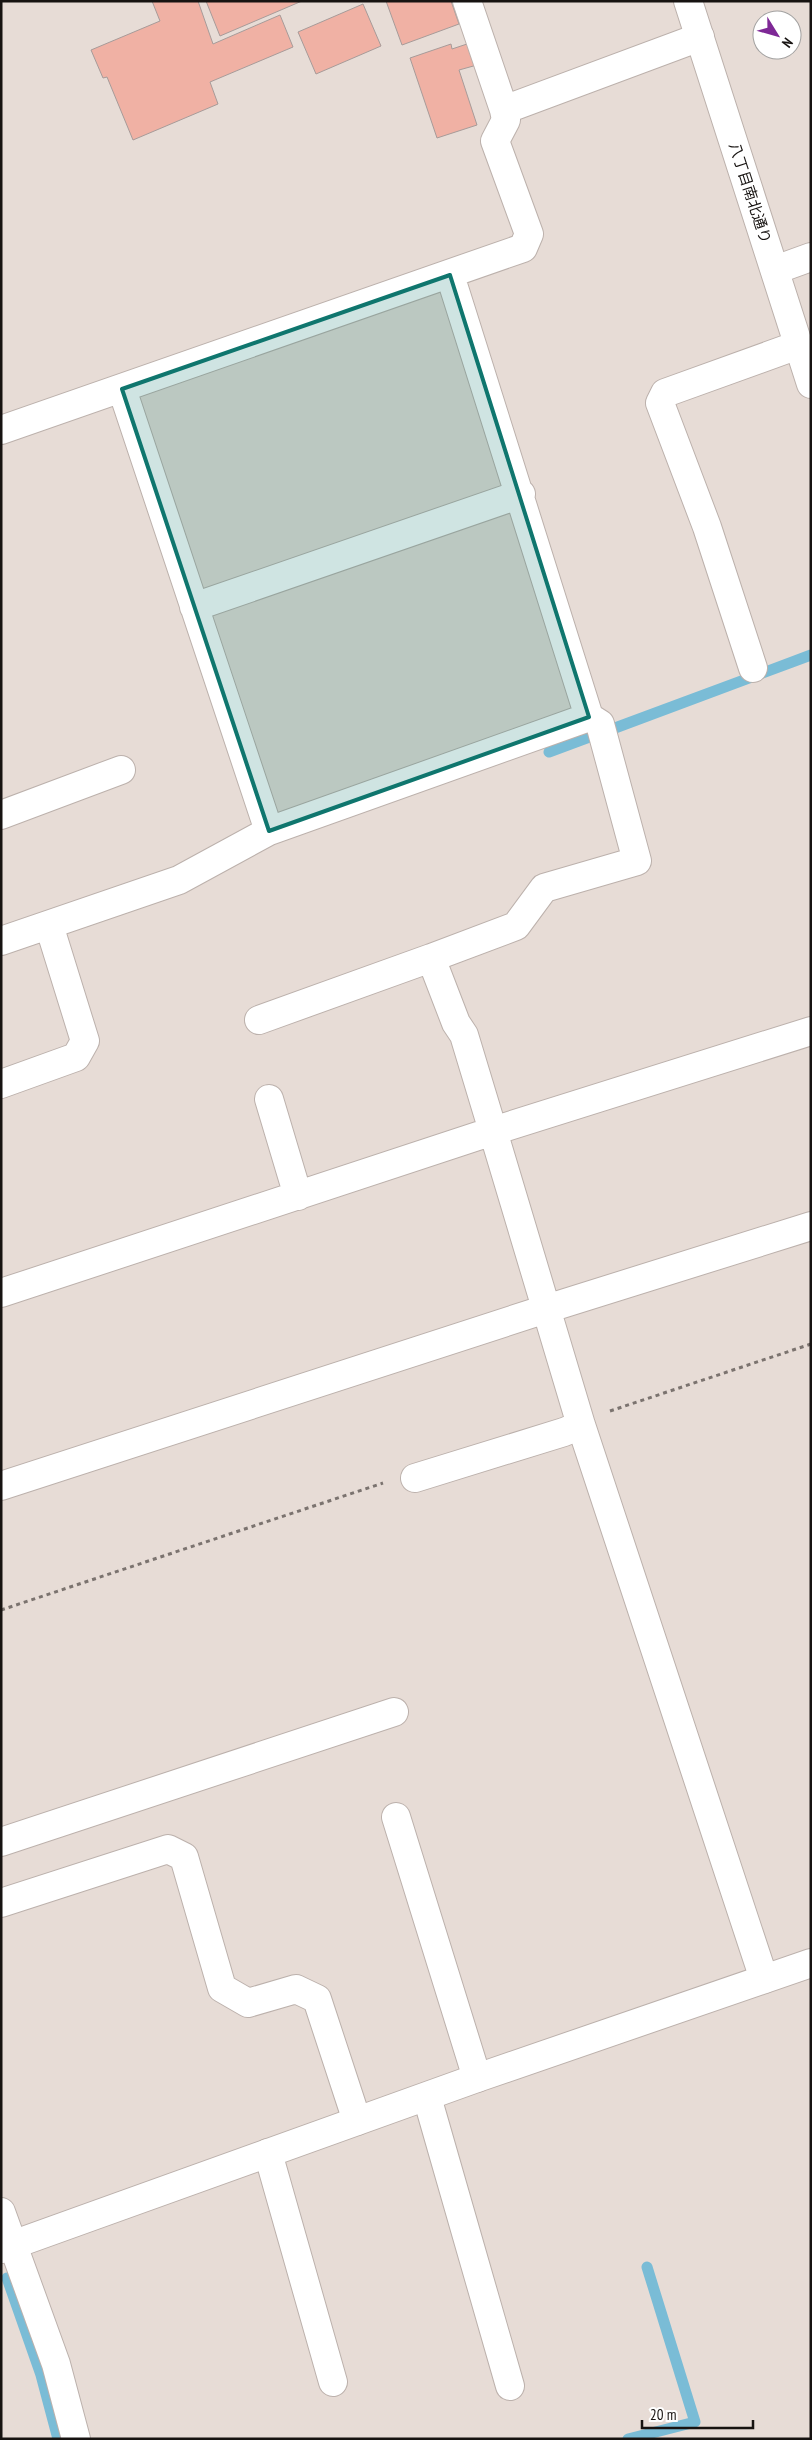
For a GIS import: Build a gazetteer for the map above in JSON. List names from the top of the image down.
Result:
{
  "streets": {
    "street": ["八丁目南北通り"]
  },
  "scale_bar": "20 m",
  "north": "bottom right"
}
